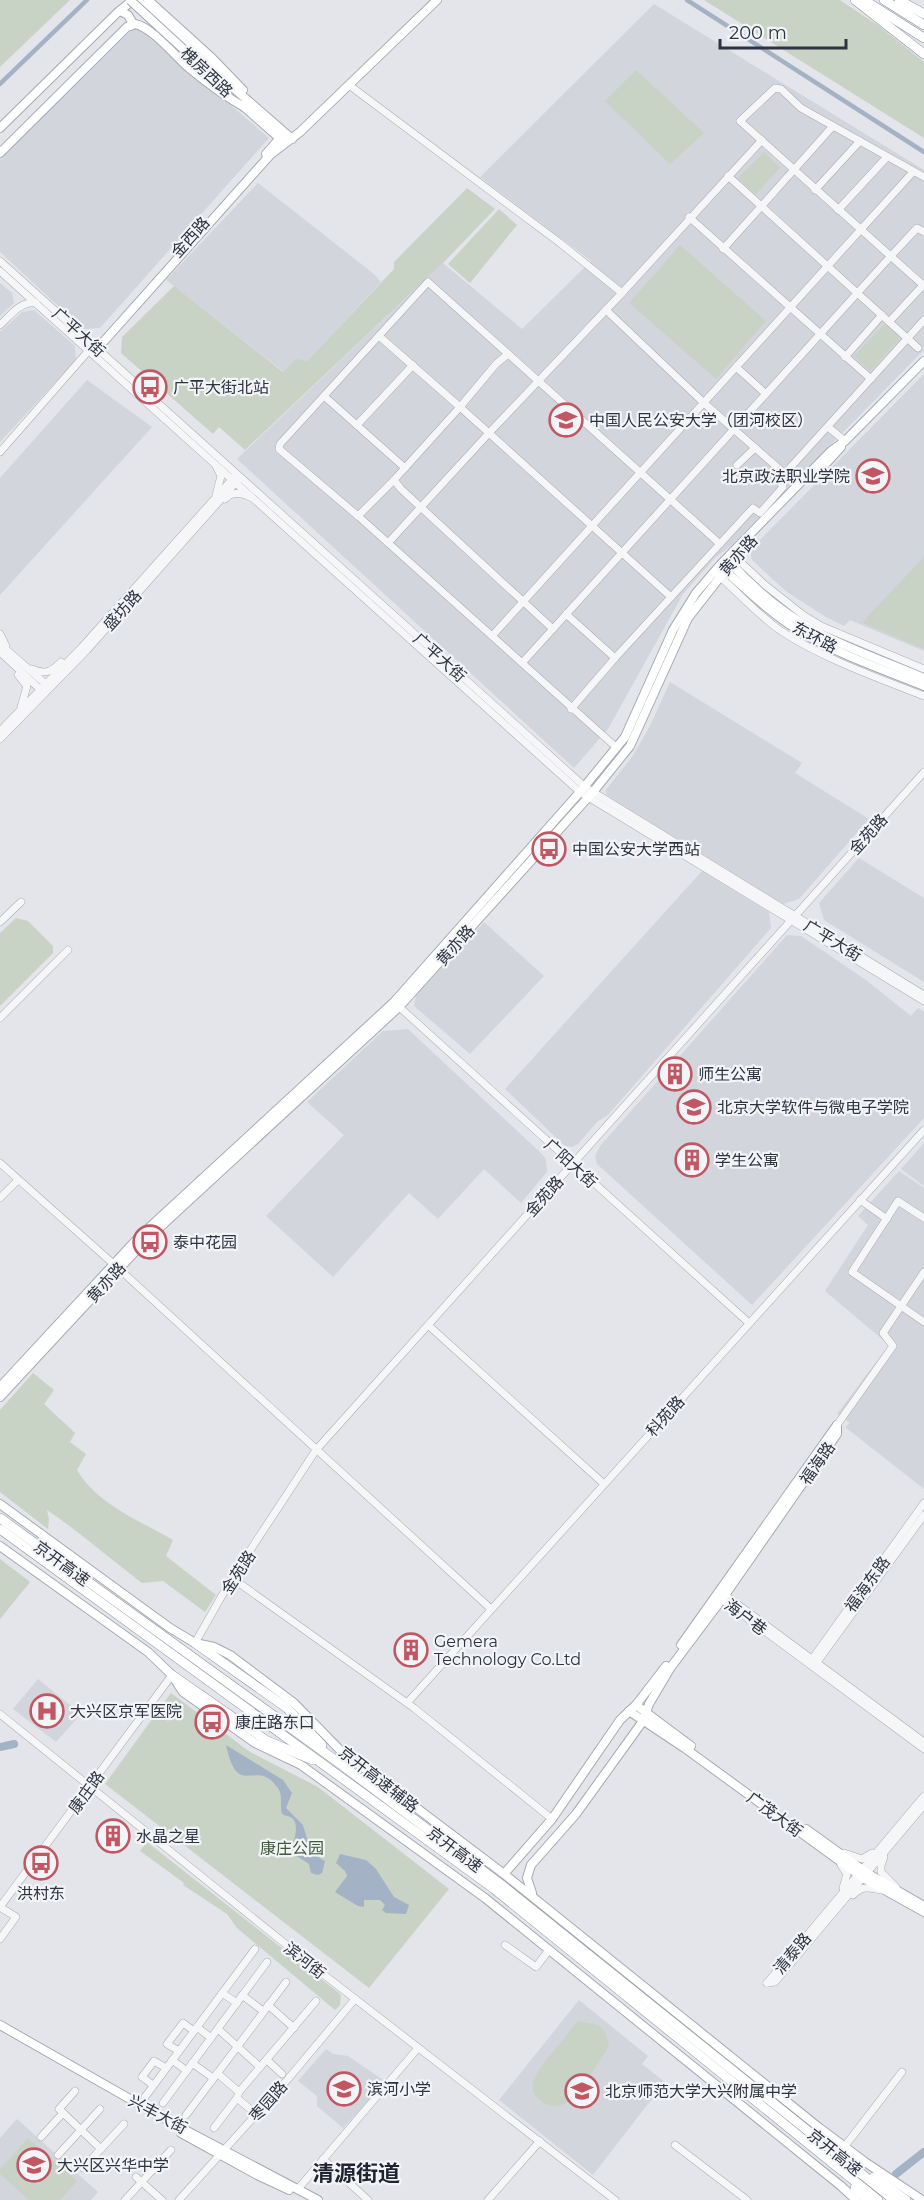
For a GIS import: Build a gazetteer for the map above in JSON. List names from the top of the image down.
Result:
{
  "streets": {
    "highway": ["京开高速"],
    "main road": [
      "槐房西路",
      "金西路",
      "黄亦路",
      "东环路",
      "福海路",
      "京开高速辅路",
      "广茂大街",
      "兴丰大街"
    ],
    "street": [
      "广平大街",
      "盛坊路",
      "金苑路",
      "广阳大街",
      "科苑路",
      "福海东路",
      "海户巷",
      "康庄路",
      "清泰路",
      "滨河街",
      "枣园路"
    ]
  },
  "crossings": [
    ["槐房西路", "金西路"],
    ["金西路", "广平大街"],
    ["广平大街", "黄亦路"],
    ["广平大街", "盛坊路"],
    ["广平大街", "金苑路"],
    ["黄亦路", "东环路"],
    ["黄亦路", "广阳大街"],
    ["金苑路", "广阳大街"],
    ["金苑路", "京开高速辅路"],
    ["广阳大街", "科苑路"],
    ["福海路", "海户巷"],
    ["福海路", "京开高速辅路"],
    ["福海路", "广茂大街"],
    ["京开高速", "京开高速辅路"],
    ["福海东路", "海户巷"],
    ["京开高速辅路", "康庄路"],
    ["康庄路", "滨河街"],
    ["广茂大街", "清泰路"],
    ["滨河街", "枣园路"],
    ["枣园路", "兴丰大街"]
  ],
  "districts": ["清源街道"],
  "parks": ["康庄公园"],
  "places": {
    "bus stop": [
      "广平大街北站",
      "中国公安大学西站",
      "泰中花园",
      "康庄路东口",
      "洪村东"
    ],
    "school or university": [
      "中国人民公安大学（团河校区）",
      "北京政法职业学院",
      "北京大学软件与微电子学院",
      "滨河小学",
      "北京师范大学大兴附属中学",
      "大兴区兴华中学"
    ],
    "building": [
      "师生公寓",
      "学生公寓",
      "Gemera Technology Co.Ltd",
      "水晶之星"
    ],
    "hospital": ["大兴区京军医院"]
  },
  "scale_bar": "200 m"
}
